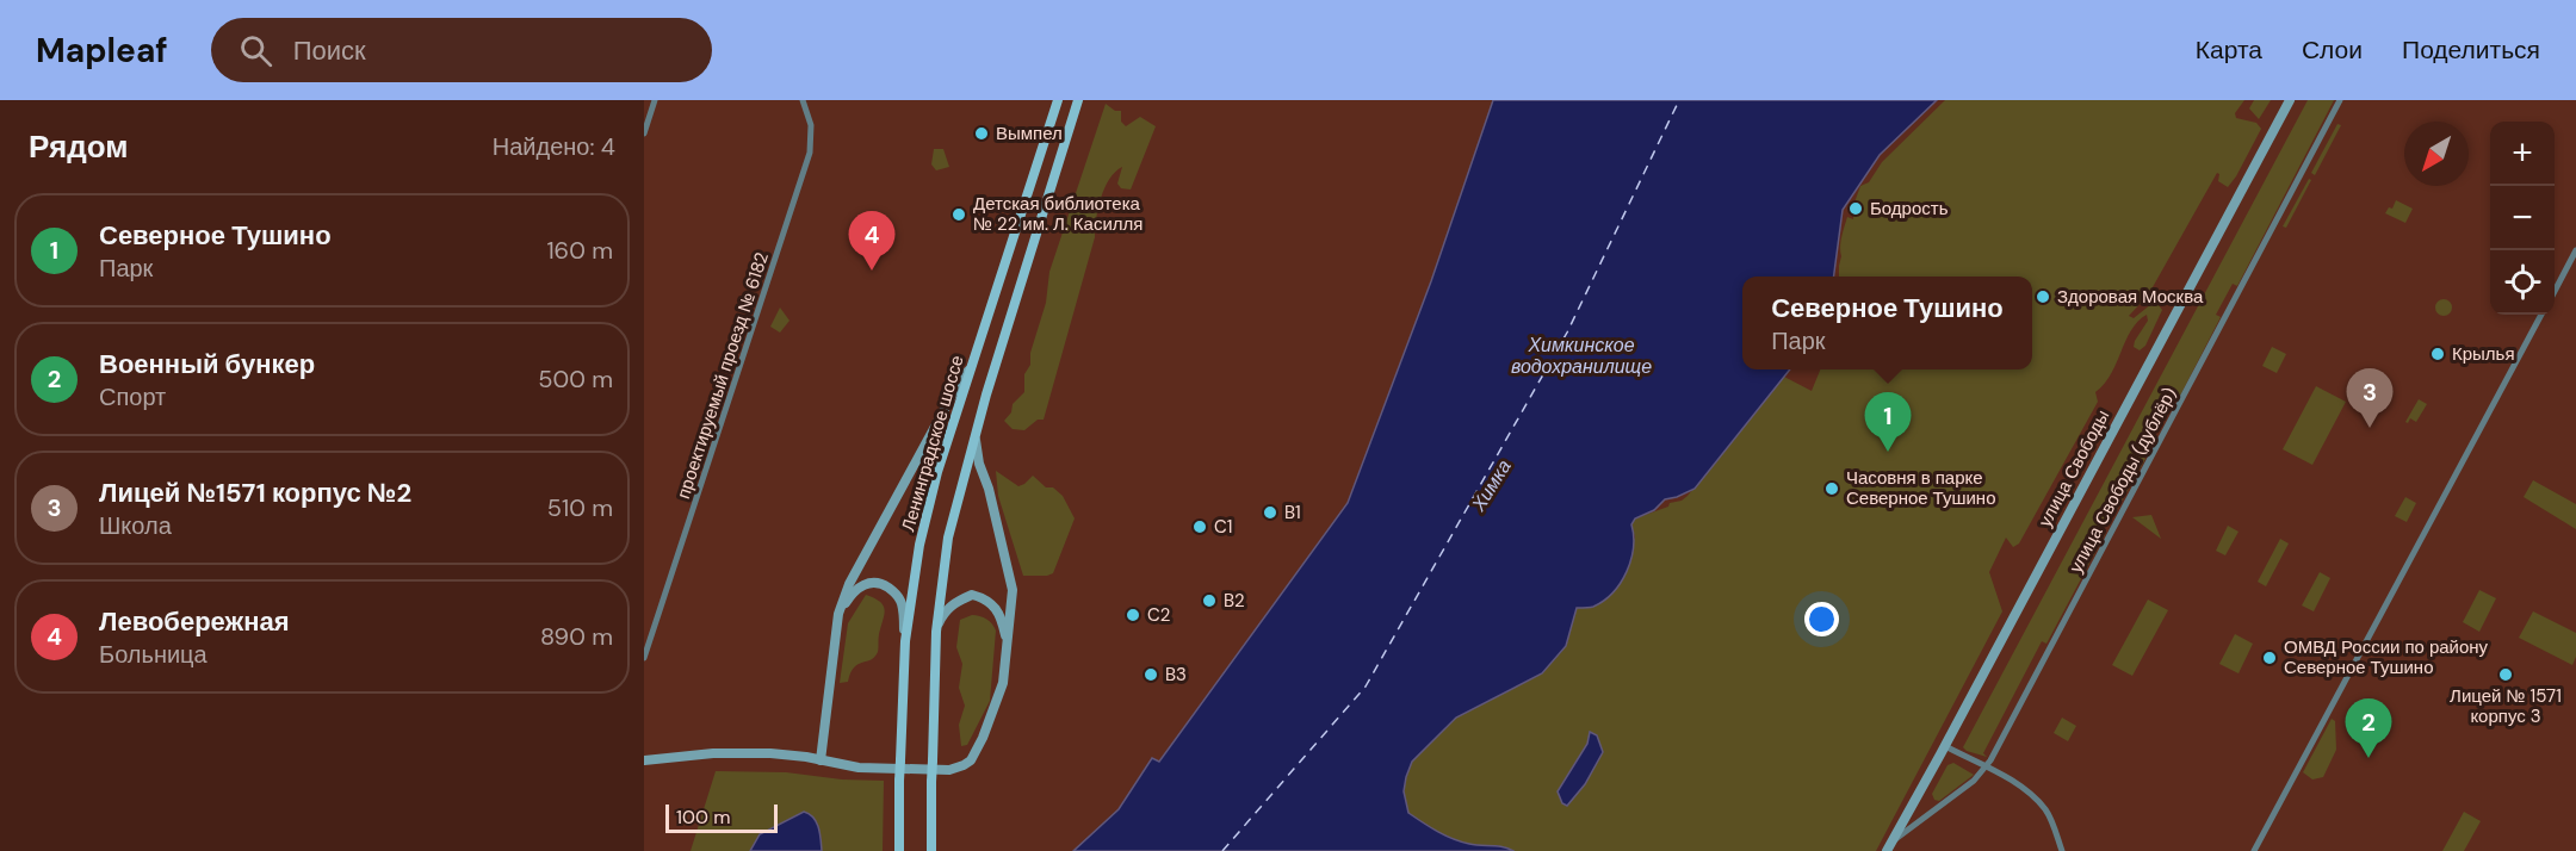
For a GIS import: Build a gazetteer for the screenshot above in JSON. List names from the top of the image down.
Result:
{
  "streets": {
    "main road": ["Ленинградское шоссе"],
    "street": ["проектируемый проезд № 6182", "улица Свободы", "улица Свободы (дублёр)"]
  },
  "crossings": [
    ["улица Свободы", "улица Свободы (дублёр)"]
  ],
  "water": ["Химкинское водохранилище", "Химка"],
  "places": [
    "Вымпел",
    "Бодрость",
    "Детская библиотека № 22 им. Л. Касилля",
    "Здоровая Москва",
    "Крылья",
    "Часовня в парке Северное Тушино",
    "B1",
    "C1",
    "B2",
    "C2",
    "ОМВД России по району Северное Тушино",
    "B3",
    "Лицей № 1571 корпус 3"
  ],
  "scale_bar": "100 m",
  "north": "bottom left",
  "page": {
    "header": "Mapleaf",
    "search": "Поиск",
    "nav": ["Карта", "Слои", "Поделиться"],
    "heading": ["Рядом", "Найдено: 4"],
    "map_buttons": ["+", "−"],
    "list": [
      {
        "mark": "1",
        "name": "Северное Тушино",
        "note": "Парк",
        "value": "160 m"
      },
      {
        "mark": "2",
        "name": "Военный бункер",
        "note": "Спорт",
        "value": "500 m"
      },
      {
        "mark": "3",
        "name": "Лицей №1571 корпус №2",
        "note": "Школа",
        "value": "510 m"
      },
      {
        "mark": "4",
        "name": "Левобережная",
        "note": "Больница",
        "value": "890 m"
      }
    ],
    "pins": [
      "4",
      "3",
      "1",
      "2"
    ],
    "popup": ["Северное Тушино", "Парк"],
    "scale": "100 m"
  }
}
